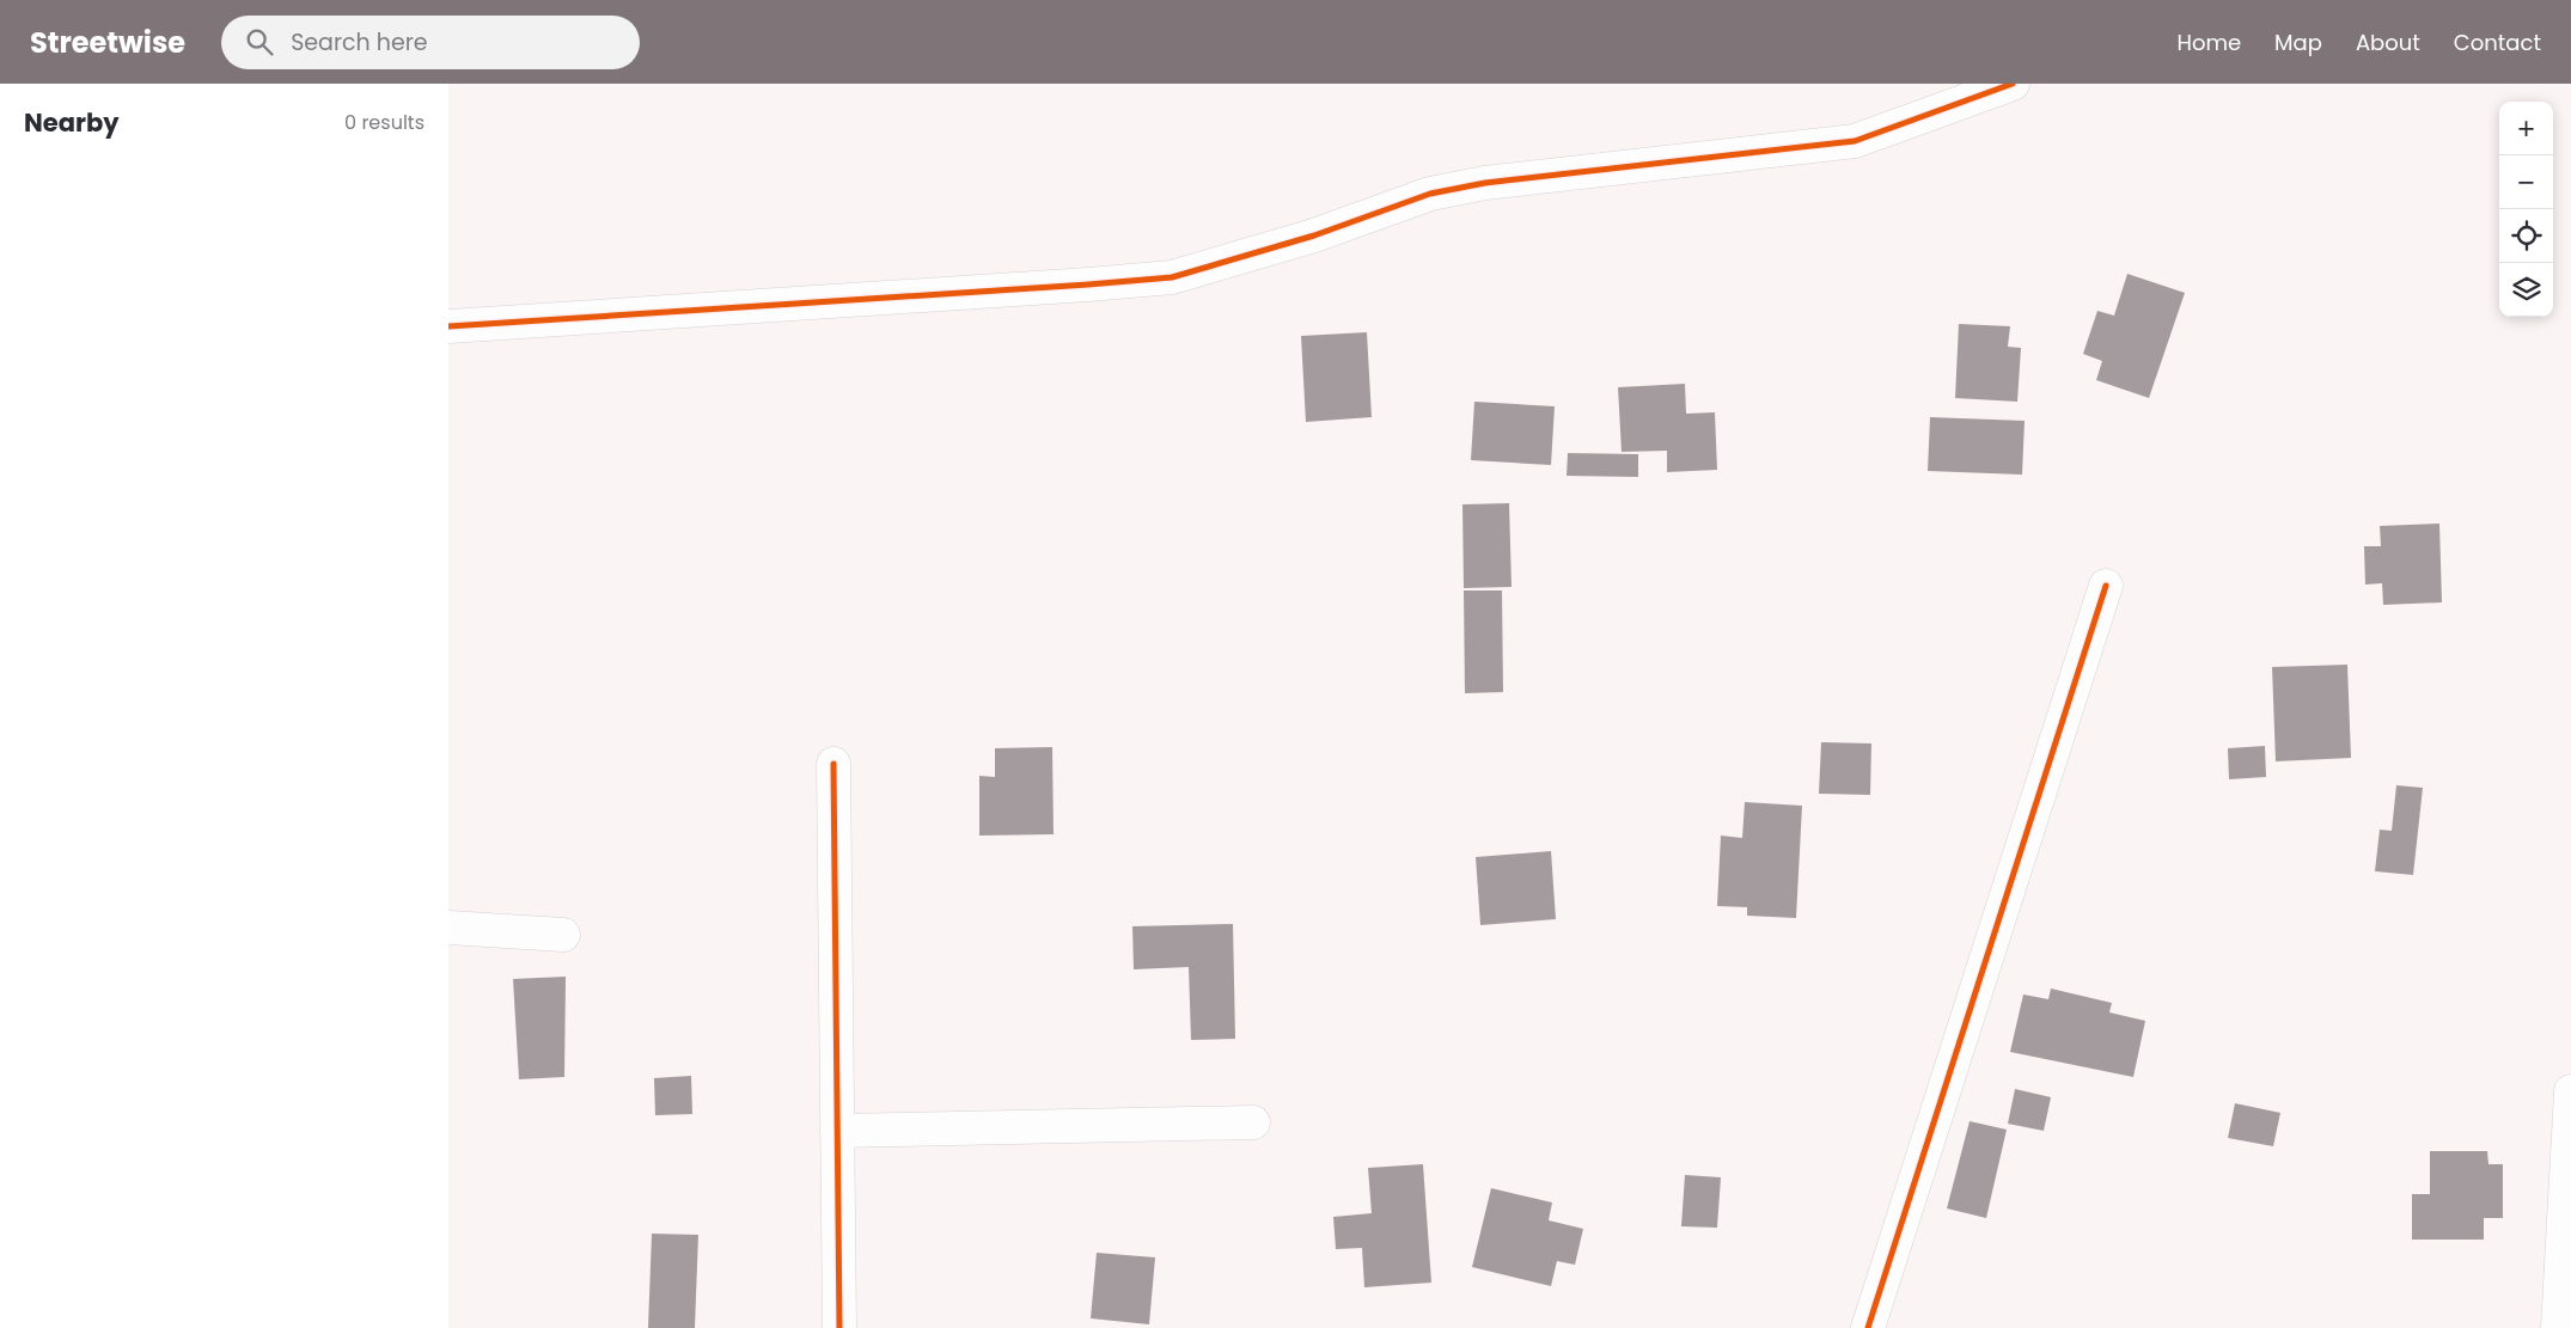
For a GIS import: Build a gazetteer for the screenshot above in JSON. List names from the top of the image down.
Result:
{
  "page": {
    "header": "Streetwise",
    "search": "Search here",
    "nav": [
      "Home",
      "Map",
      "About",
      "Contact"
    ],
    "heading": ["Nearby", "0 results"],
    "map_buttons": ["+", "−"]
  }
}
